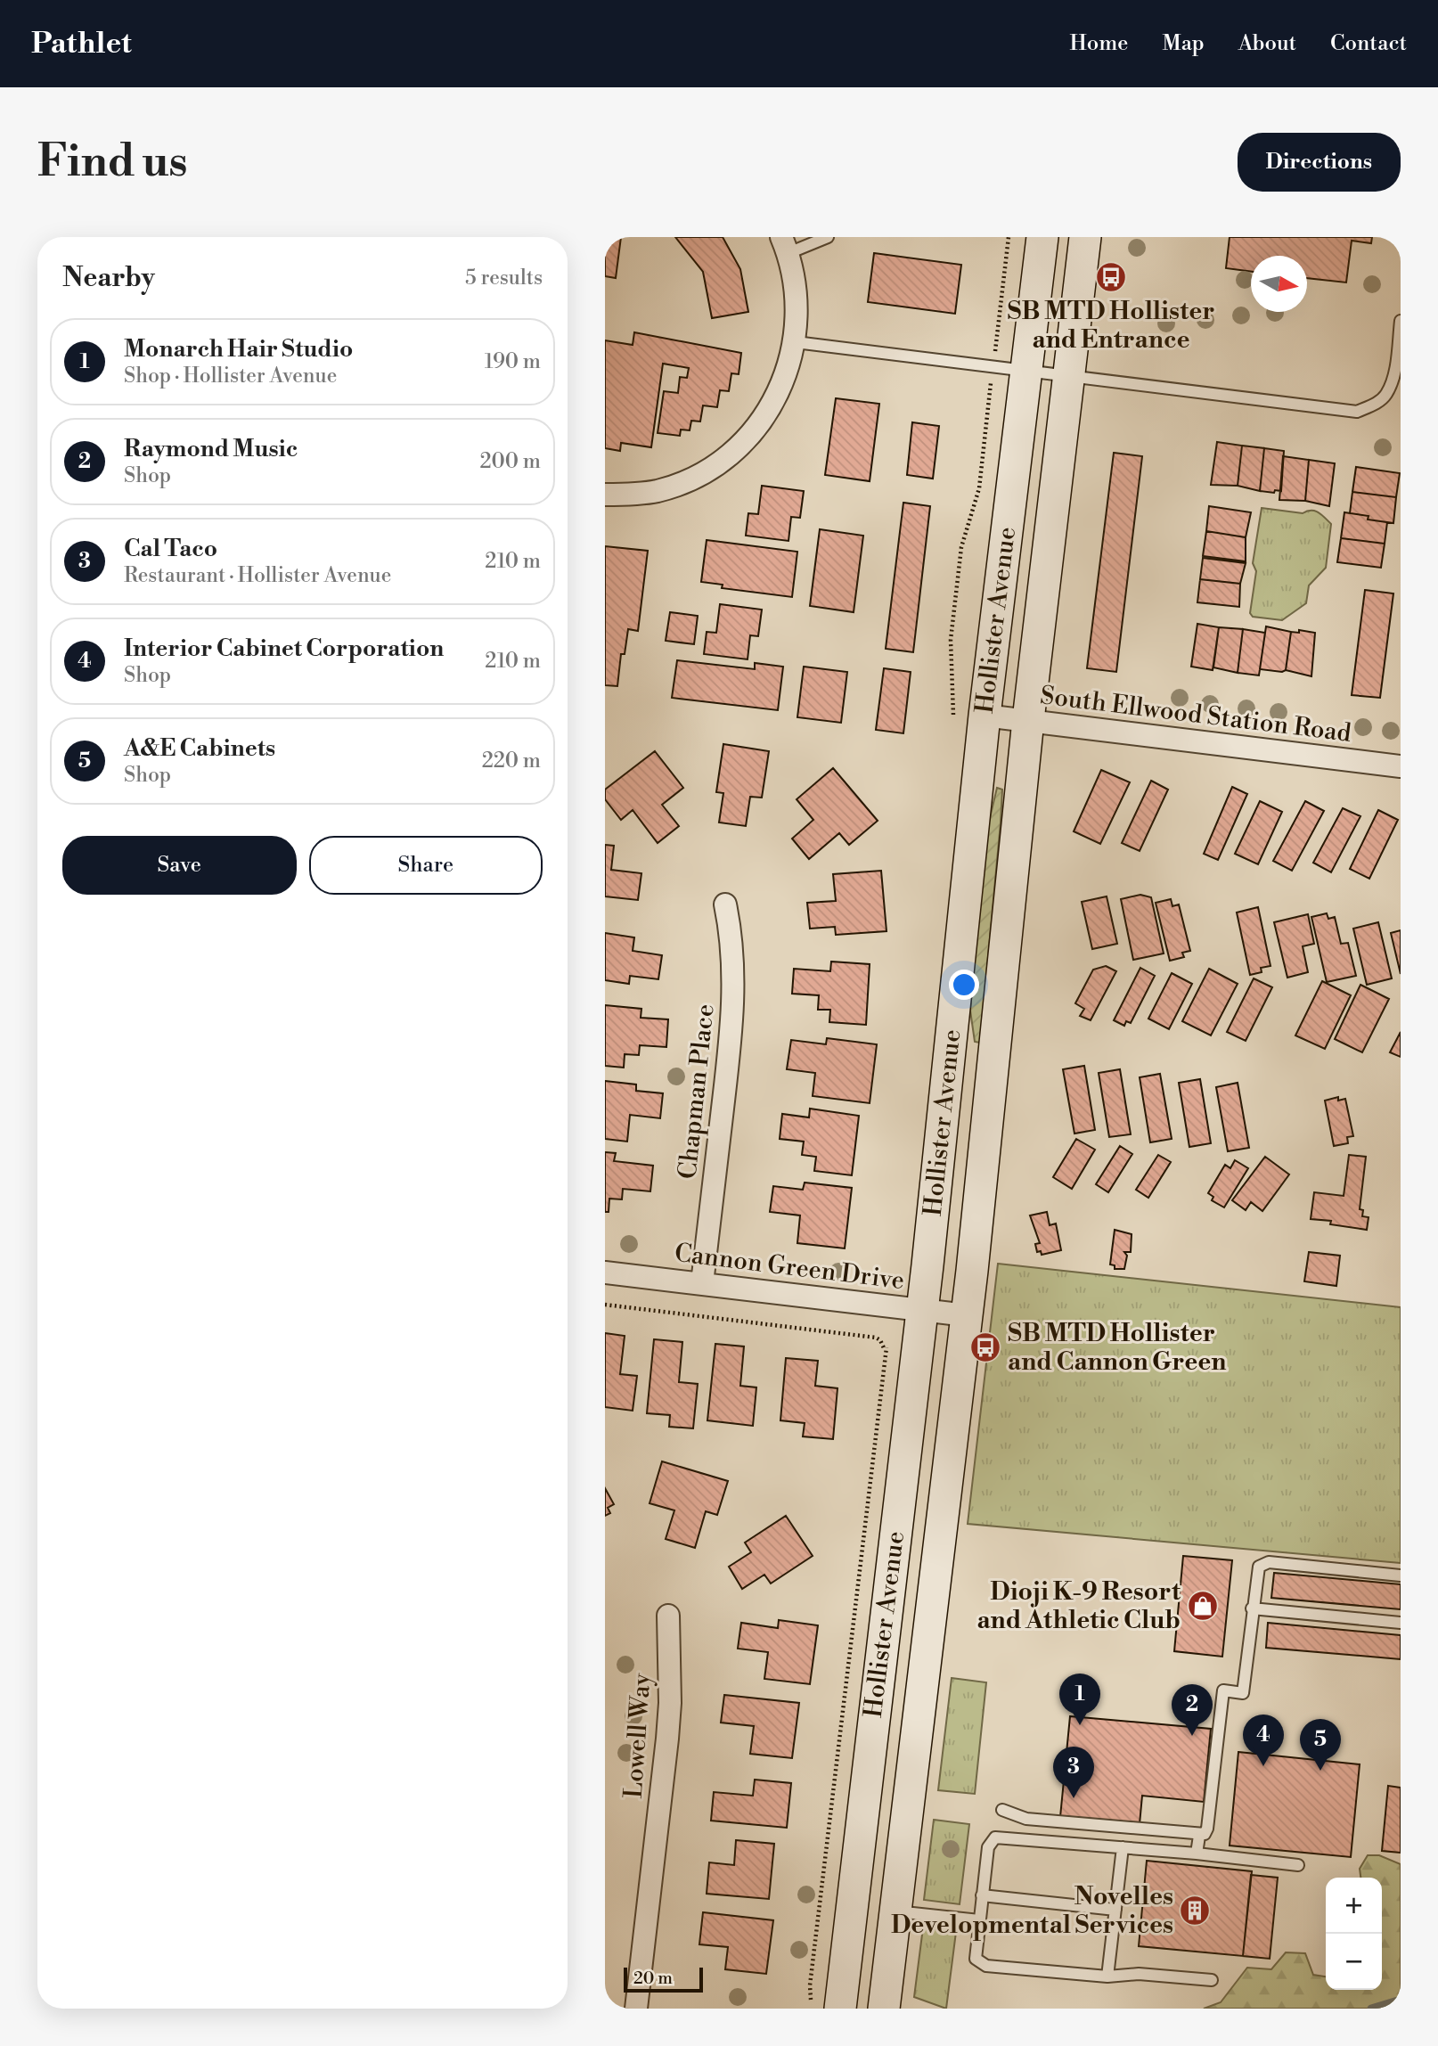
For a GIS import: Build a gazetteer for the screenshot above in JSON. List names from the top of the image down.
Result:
{
  "streets": {
    "main road": ["Hollister Avenue"],
    "street": [
      "South Ellwood Station Road",
      "Chapman Place",
      "Cannon Green Drive",
      "Lowell Way"
    ]
  },
  "crossings": [
    ["Hollister Avenue", "South Ellwood Station Road"],
    ["Hollister Avenue", "Cannon Green Drive"],
    ["Chapman Place", "Cannon Green Drive"]
  ],
  "places": {
    "bus stop": ["SB MTD Hollister and Entrance", "SB MTD Hollister and Cannon Green"],
    "shop": ["Dioji K-9 Resort and Athletic Club"],
    "building": ["Novelles Developmental Services"]
  },
  "scale_bar": "20 m",
  "north": "right",
  "page": {
    "header": "Pathlet",
    "nav": [
      "Home",
      "Map",
      "About",
      "Contact"
    ],
    "buttons": [
      "Directions",
      ["Save", "Share"]
    ],
    "title": "Find us",
    "heading": ["Nearby", "5 results"],
    "list": [
      {
        "mark": "1",
        "name": "Monarch Hair Studio",
        "note": "Shop · Hollister Avenue",
        "value": "190 m"
      },
      {
        "mark": "2",
        "name": "Raymond Music",
        "note": "Shop",
        "value": "200 m"
      },
      {
        "mark": "3",
        "name": "Cal Taco",
        "note": "Restaurant · Hollister Avenue",
        "value": "210 m"
      },
      {
        "mark": "4",
        "name": "Interior Cabinet Corporation",
        "note": "Shop",
        "value": "210 m"
      },
      {
        "mark": "5",
        "name": "A&E Cabinets",
        "note": "Shop",
        "value": "220 m"
      }
    ],
    "pins": [
      "1",
      "2",
      "4",
      "5",
      "3"
    ],
    "map_buttons": ["+", "−"],
    "scale": "20 m"
  }
}
